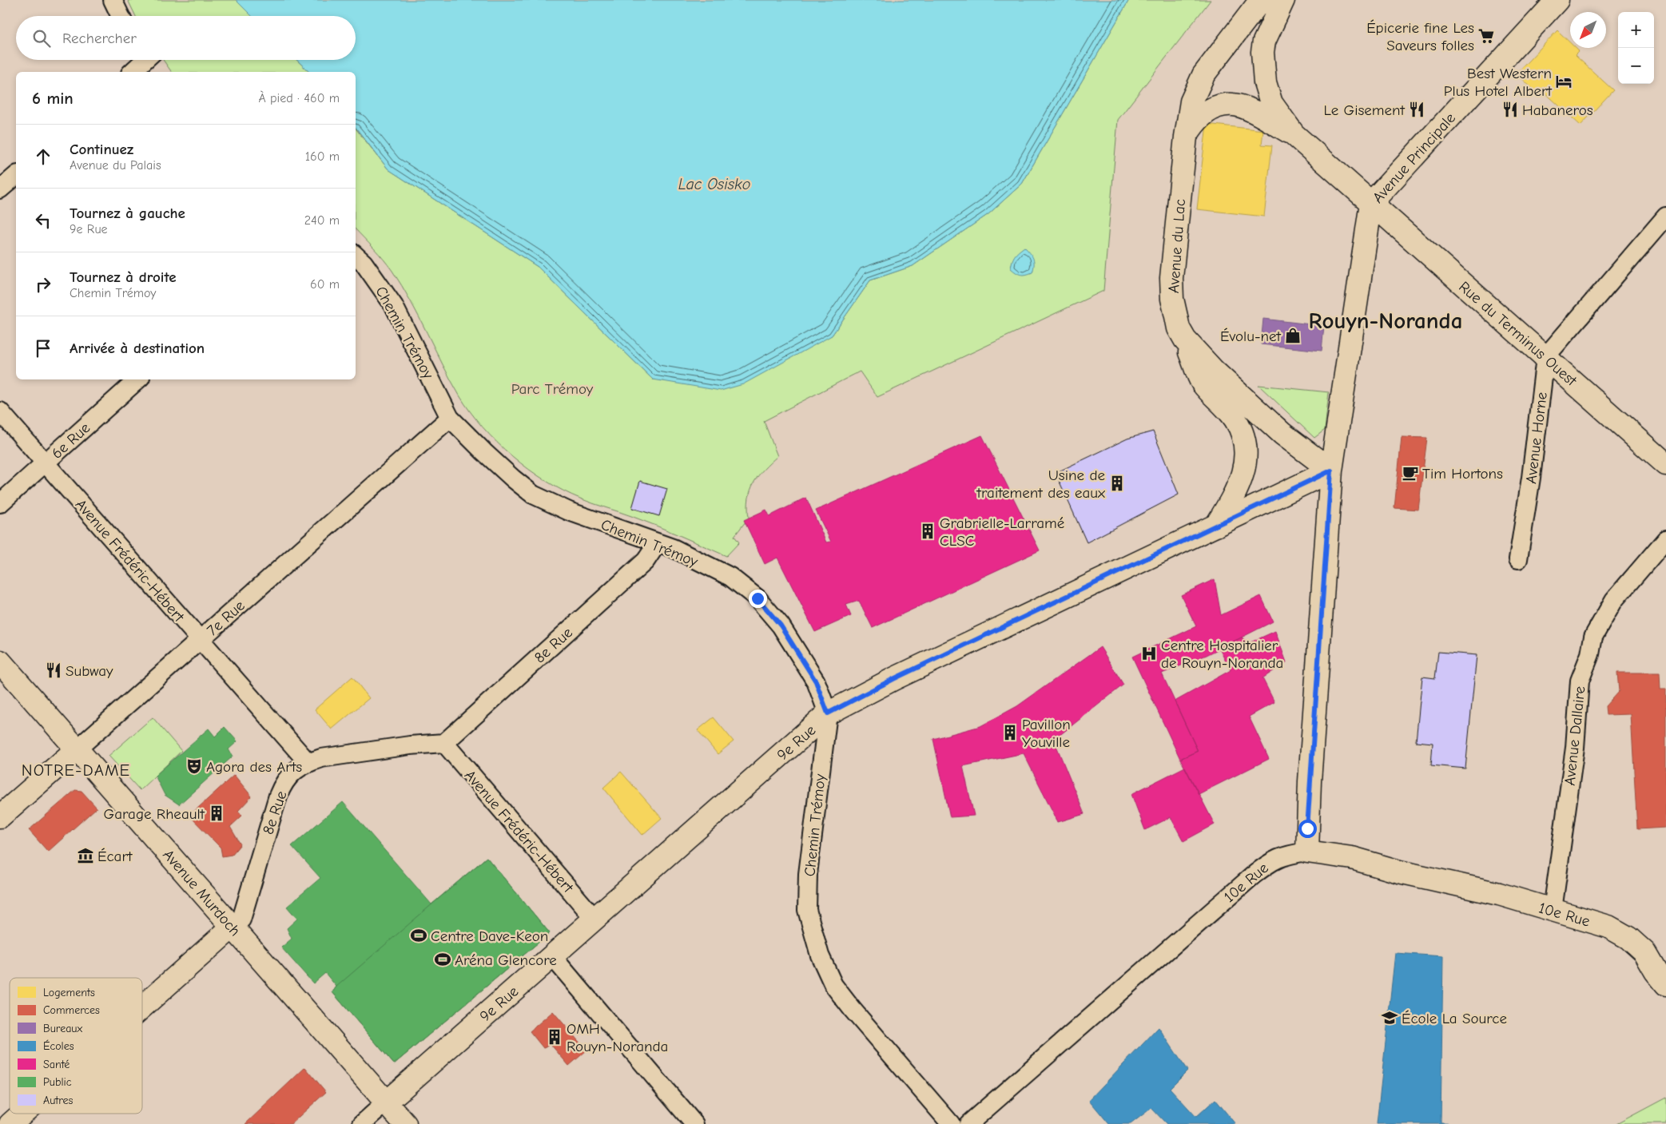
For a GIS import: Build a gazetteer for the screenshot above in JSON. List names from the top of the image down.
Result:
{
  "streets": {
    "street": [
      "Avenue Principale",
      "Avenue du Lac",
      "Chemin Trémoy",
      "Rue du Terminus Ouest",
      "Avenue Horne",
      "6e Rue",
      "Avenue Frédéric-Hébert",
      "7e Rue",
      "8e Rue",
      "Avenue Dallaire",
      "9e Rue",
      "10e Rue",
      "Avenue Murdoch"
    ]
  },
  "crossings": [
    ["Avenue Principale", "Avenue du Lac"],
    ["Avenue Principale", "Rue du Terminus Ouest"],
    ["Avenue Principale", "9e Rue"],
    ["Avenue Principale", "10e Rue"],
    ["Avenue du Lac", "9e Rue"],
    ["Chemin Trémoy", "7e Rue"],
    ["Chemin Trémoy", "8e Rue"],
    ["Chemin Trémoy", "9e Rue"],
    ["Rue du Terminus Ouest", "Avenue Horne"],
    ["6e Rue", "Avenue Frédéric-Hébert"],
    ["Avenue Frédéric-Hébert", "7e Rue"],
    ["Avenue Frédéric-Hébert", "8e Rue"],
    ["Avenue Frédéric-Hébert", "9e Rue"],
    ["7e Rue", "Avenue Murdoch"],
    ["8e Rue", "Avenue Murdoch"],
    ["Avenue Dallaire", "10e Rue"],
    ["9e Rue", "Avenue Murdoch"]
  ],
  "districts": ["Rouyn-Noranda", "NOTRE-DAME"],
  "water": ["Lac Osisko"],
  "parks": ["Parc Trémoy"],
  "places": {
    "supermarket": ["Épicerie fine Les Saveurs folles"],
    "hotel": ["Best Western Plus Hotel Albert"],
    "restaurant": ["Le Gisement", "Habaneros", "Subway"],
    "shop": ["Évolu-net"],
    "cafe": ["Tim Hortons"],
    "building": [
      "Usine de traitement des eaux",
      "Grabrielle-Larramé CLSC",
      "Pavillon Youville",
      "Garage Rheault",
      "OMH Rouyn-Noranda"
    ],
    "hospital": ["Centre Hospitalier de Rouyn-Noranda"],
    "theatre": ["Agora des Arts"],
    "museum": ["Écart"],
    "sports": ["Centre Dave-Keon", "Aréna Glencore"],
    "school or university": ["École La Source"]
  },
  "legend": [
    "Logements",
    "Commerces",
    "Bureaux",
    "Écoles",
    "Santé",
    "Public",
    "Autres"
  ],
  "north": "bottom left",
  "page": {
    "map_buttons": ["+", "−"],
    "search": "Rechercher",
    "heading": ["6 min", "À pied · 460 m"],
    "list": [
      ["Continuez", "Avenue du Palais", "160 m"],
      ["Tournez à gauche", "9e Rue", "240 m"],
      ["Tournez à droite", "Chemin Trémoy", "60 m"],
      "Arrivée à destination"
    ]
  }
}
